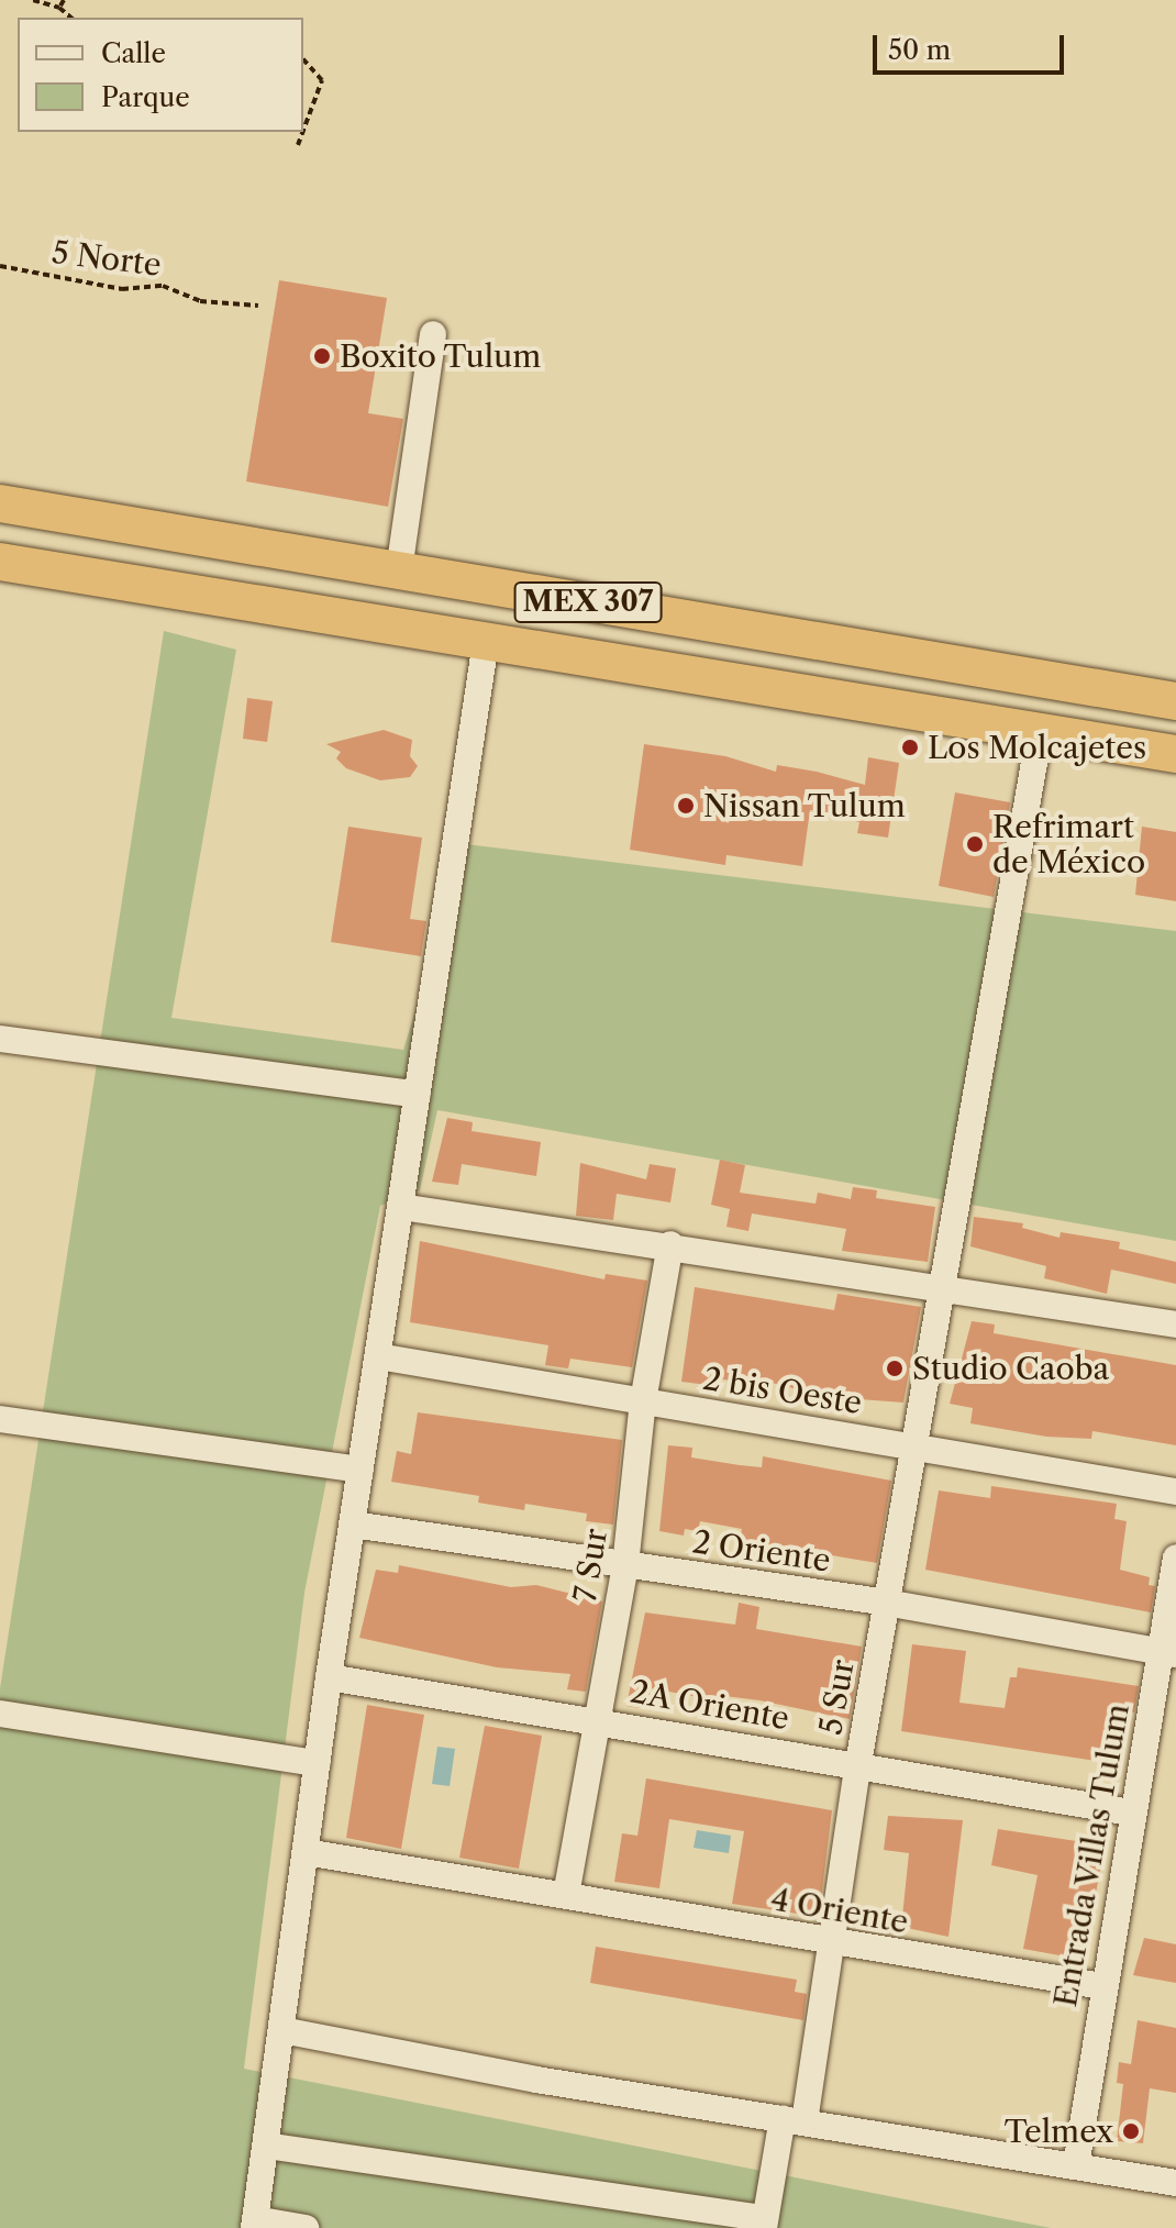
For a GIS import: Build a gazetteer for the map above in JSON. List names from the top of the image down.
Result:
{
  "streets": {
    "highway": ["MEX 307"],
    "street": [
      "2 bis Oeste",
      "2 Oriente",
      "7 Sur",
      "5 Sur",
      "2A Oriente",
      "Entrada Villas Tulum",
      "4 Oriente"
    ],
    "path": ["5 Norte"]
  },
  "crossings": [
    ["MEX 307", "5 Sur"],
    ["2 bis Oeste", "7 Sur"],
    ["2 bis Oeste", "5 Sur"],
    ["2 Oriente", "7 Sur"],
    ["2 Oriente", "5 Sur"],
    ["2 Oriente", "Entrada Villas Tulum"],
    ["7 Sur", "2A Oriente"],
    ["7 Sur", "4 Oriente"],
    ["5 Sur", "2A Oriente"],
    ["5 Sur", "4 Oriente"],
    ["2A Oriente", "Entrada Villas Tulum"],
    ["Entrada Villas Tulum", "4 Oriente"]
  ],
  "places": [
    "Boxito Tulum",
    "Los Molcajetes",
    "Nissan Tulum",
    "Refrimart de México",
    "Studio Caoba",
    "Telmex"
  ],
  "legend": ["Calle", "Parque"],
  "scale_bar": "50 m"
}
